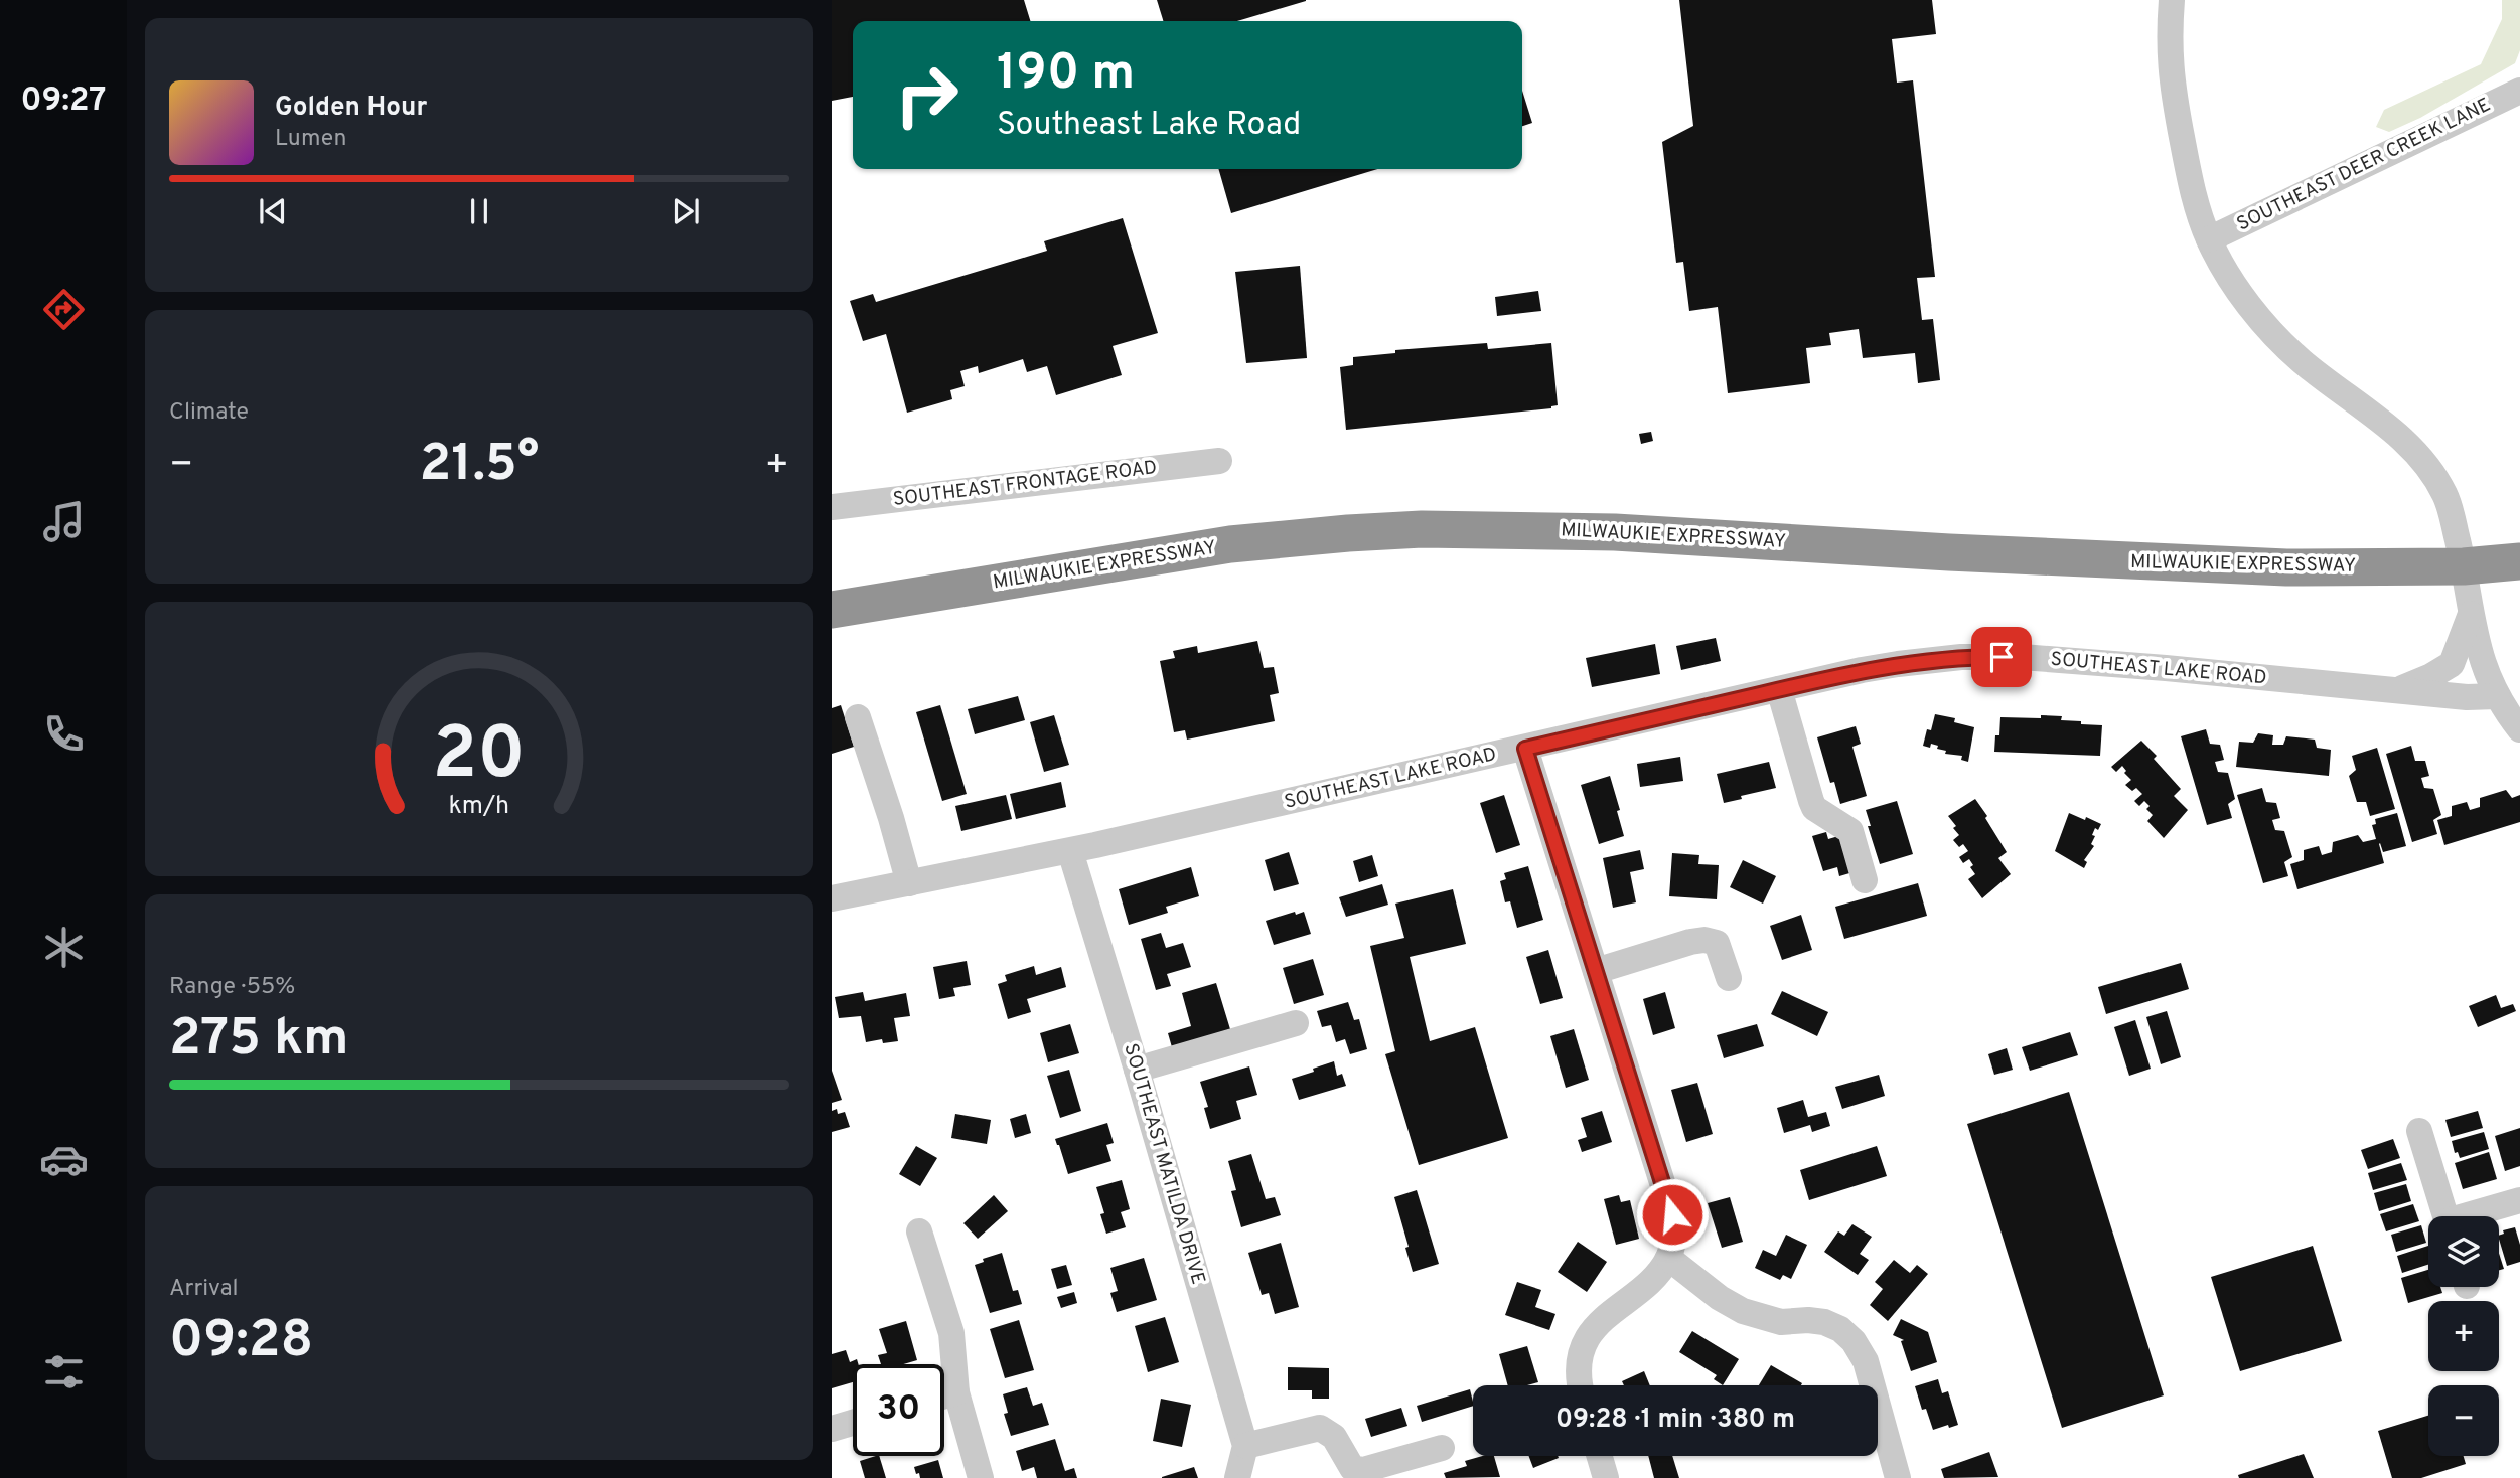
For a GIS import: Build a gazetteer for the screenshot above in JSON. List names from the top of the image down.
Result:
{
  "streets": {
    "highway": ["MILWAUKIE EXPRESSWAY"],
    "street": [
      "SOUTHEAST DEER CREEK LANE",
      "SOUTHEAST FRONTAGE ROAD",
      "SOUTHEAST LAKE ROAD",
      "SOUTHEAST MATILDA DRIVE"
    ]
  },
  "crossings": [
    ["SOUTHEAST LAKE ROAD", "SOUTHEAST MATILDA DRIVE"]
  ],
  "page": {
    "tabs": "09:27",
    "turn": ["190 m", "Southeast Lake Road"],
    "song": ["Golden Hour", "Lumen"],
    "tile": [
      "Climate",
      ["Range · 55%", "275 km"],
      ["Arrival", "09:28"]
    ],
    "heat": ["−", "21.5°", "+"],
    "map_buttons": ["+", "−"],
    "limit": "30",
    "trip": "09:28 · 1 min · 380 m",
    "gauge": ["20", "km/h"]
  }
}
